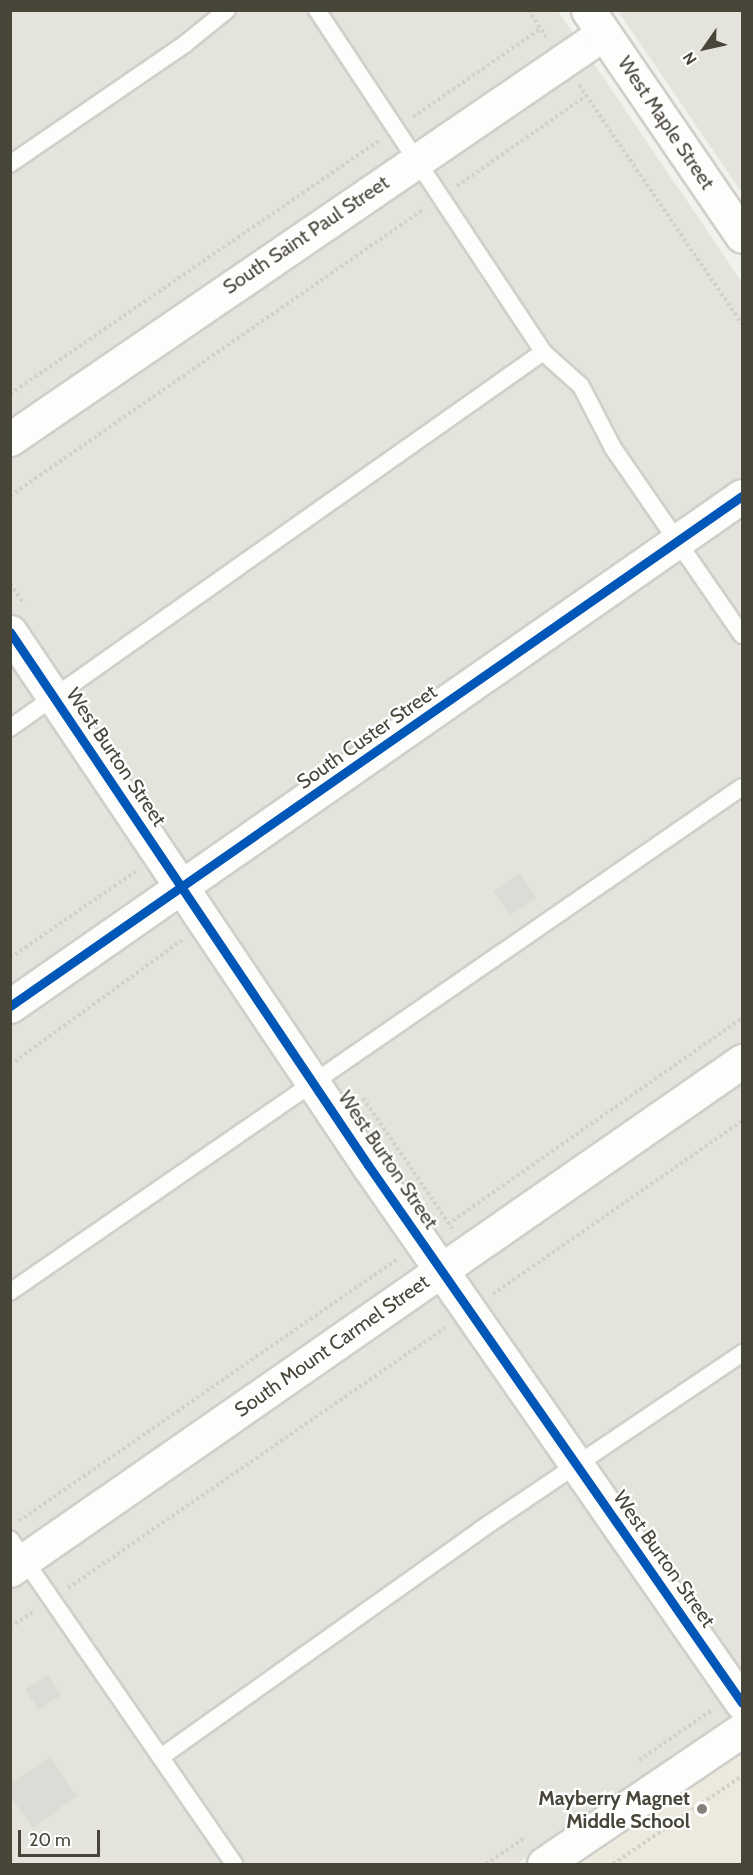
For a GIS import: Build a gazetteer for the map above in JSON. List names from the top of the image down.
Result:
{
  "streets": {
    "street": [
      "West Maple Street",
      "South Saint Paul Street",
      "South Custer Street",
      "West Burton Street",
      "South Mount Carmel Street"
    ]
  },
  "crossings": [
    ["West Maple Street", "South Saint Paul Street"],
    ["South Custer Street", "West Burton Street"],
    ["West Burton Street", "South Mount Carmel Street"]
  ],
  "places": ["Mayberry Magnet Middle School"],
  "scale_bar": "20 m",
  "north": "bottom left"
}
